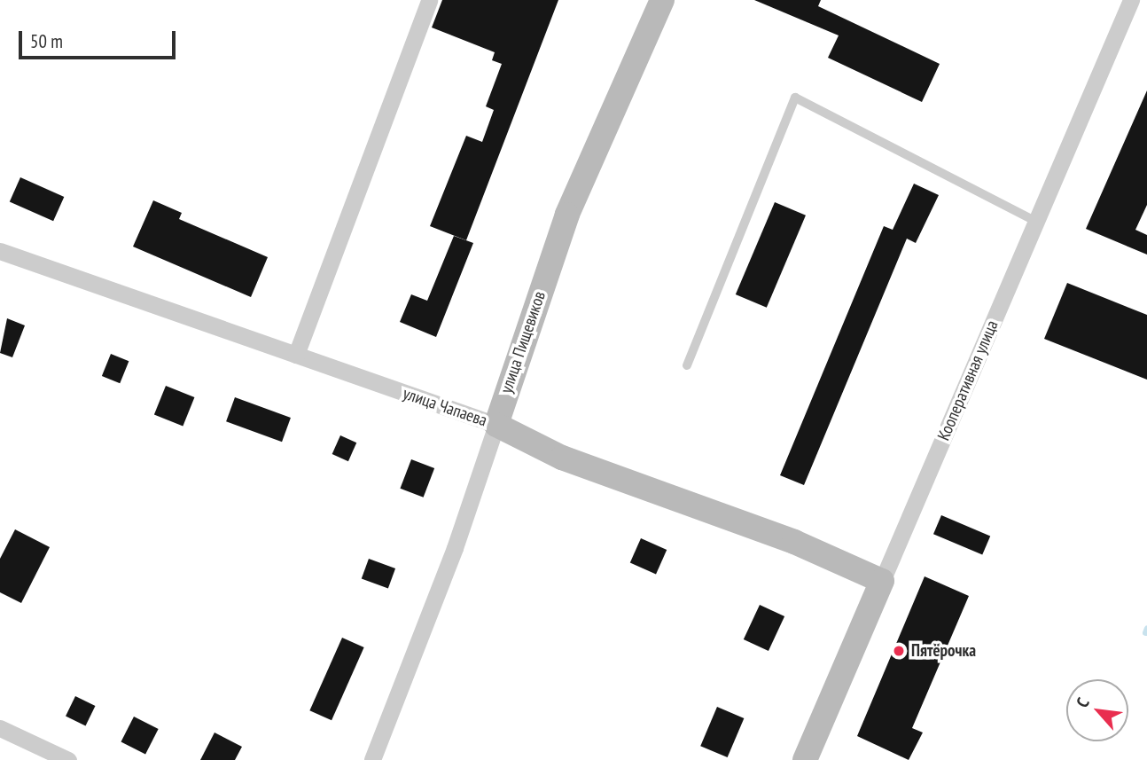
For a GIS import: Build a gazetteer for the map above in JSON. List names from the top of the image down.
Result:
{
  "streets": {
    "main road": ["улица Пищевиков", "Кооперативная улица", "улица Чапаева"]
  },
  "crossings": [
    ["улица Пищевиков", "улица Чапаева"],
    ["Кооперативная улица", "улица Чапаева"]
  ],
  "places": ["Пятёрочка"],
  "scale_bar": "50 m",
  "north": "top left"
}
